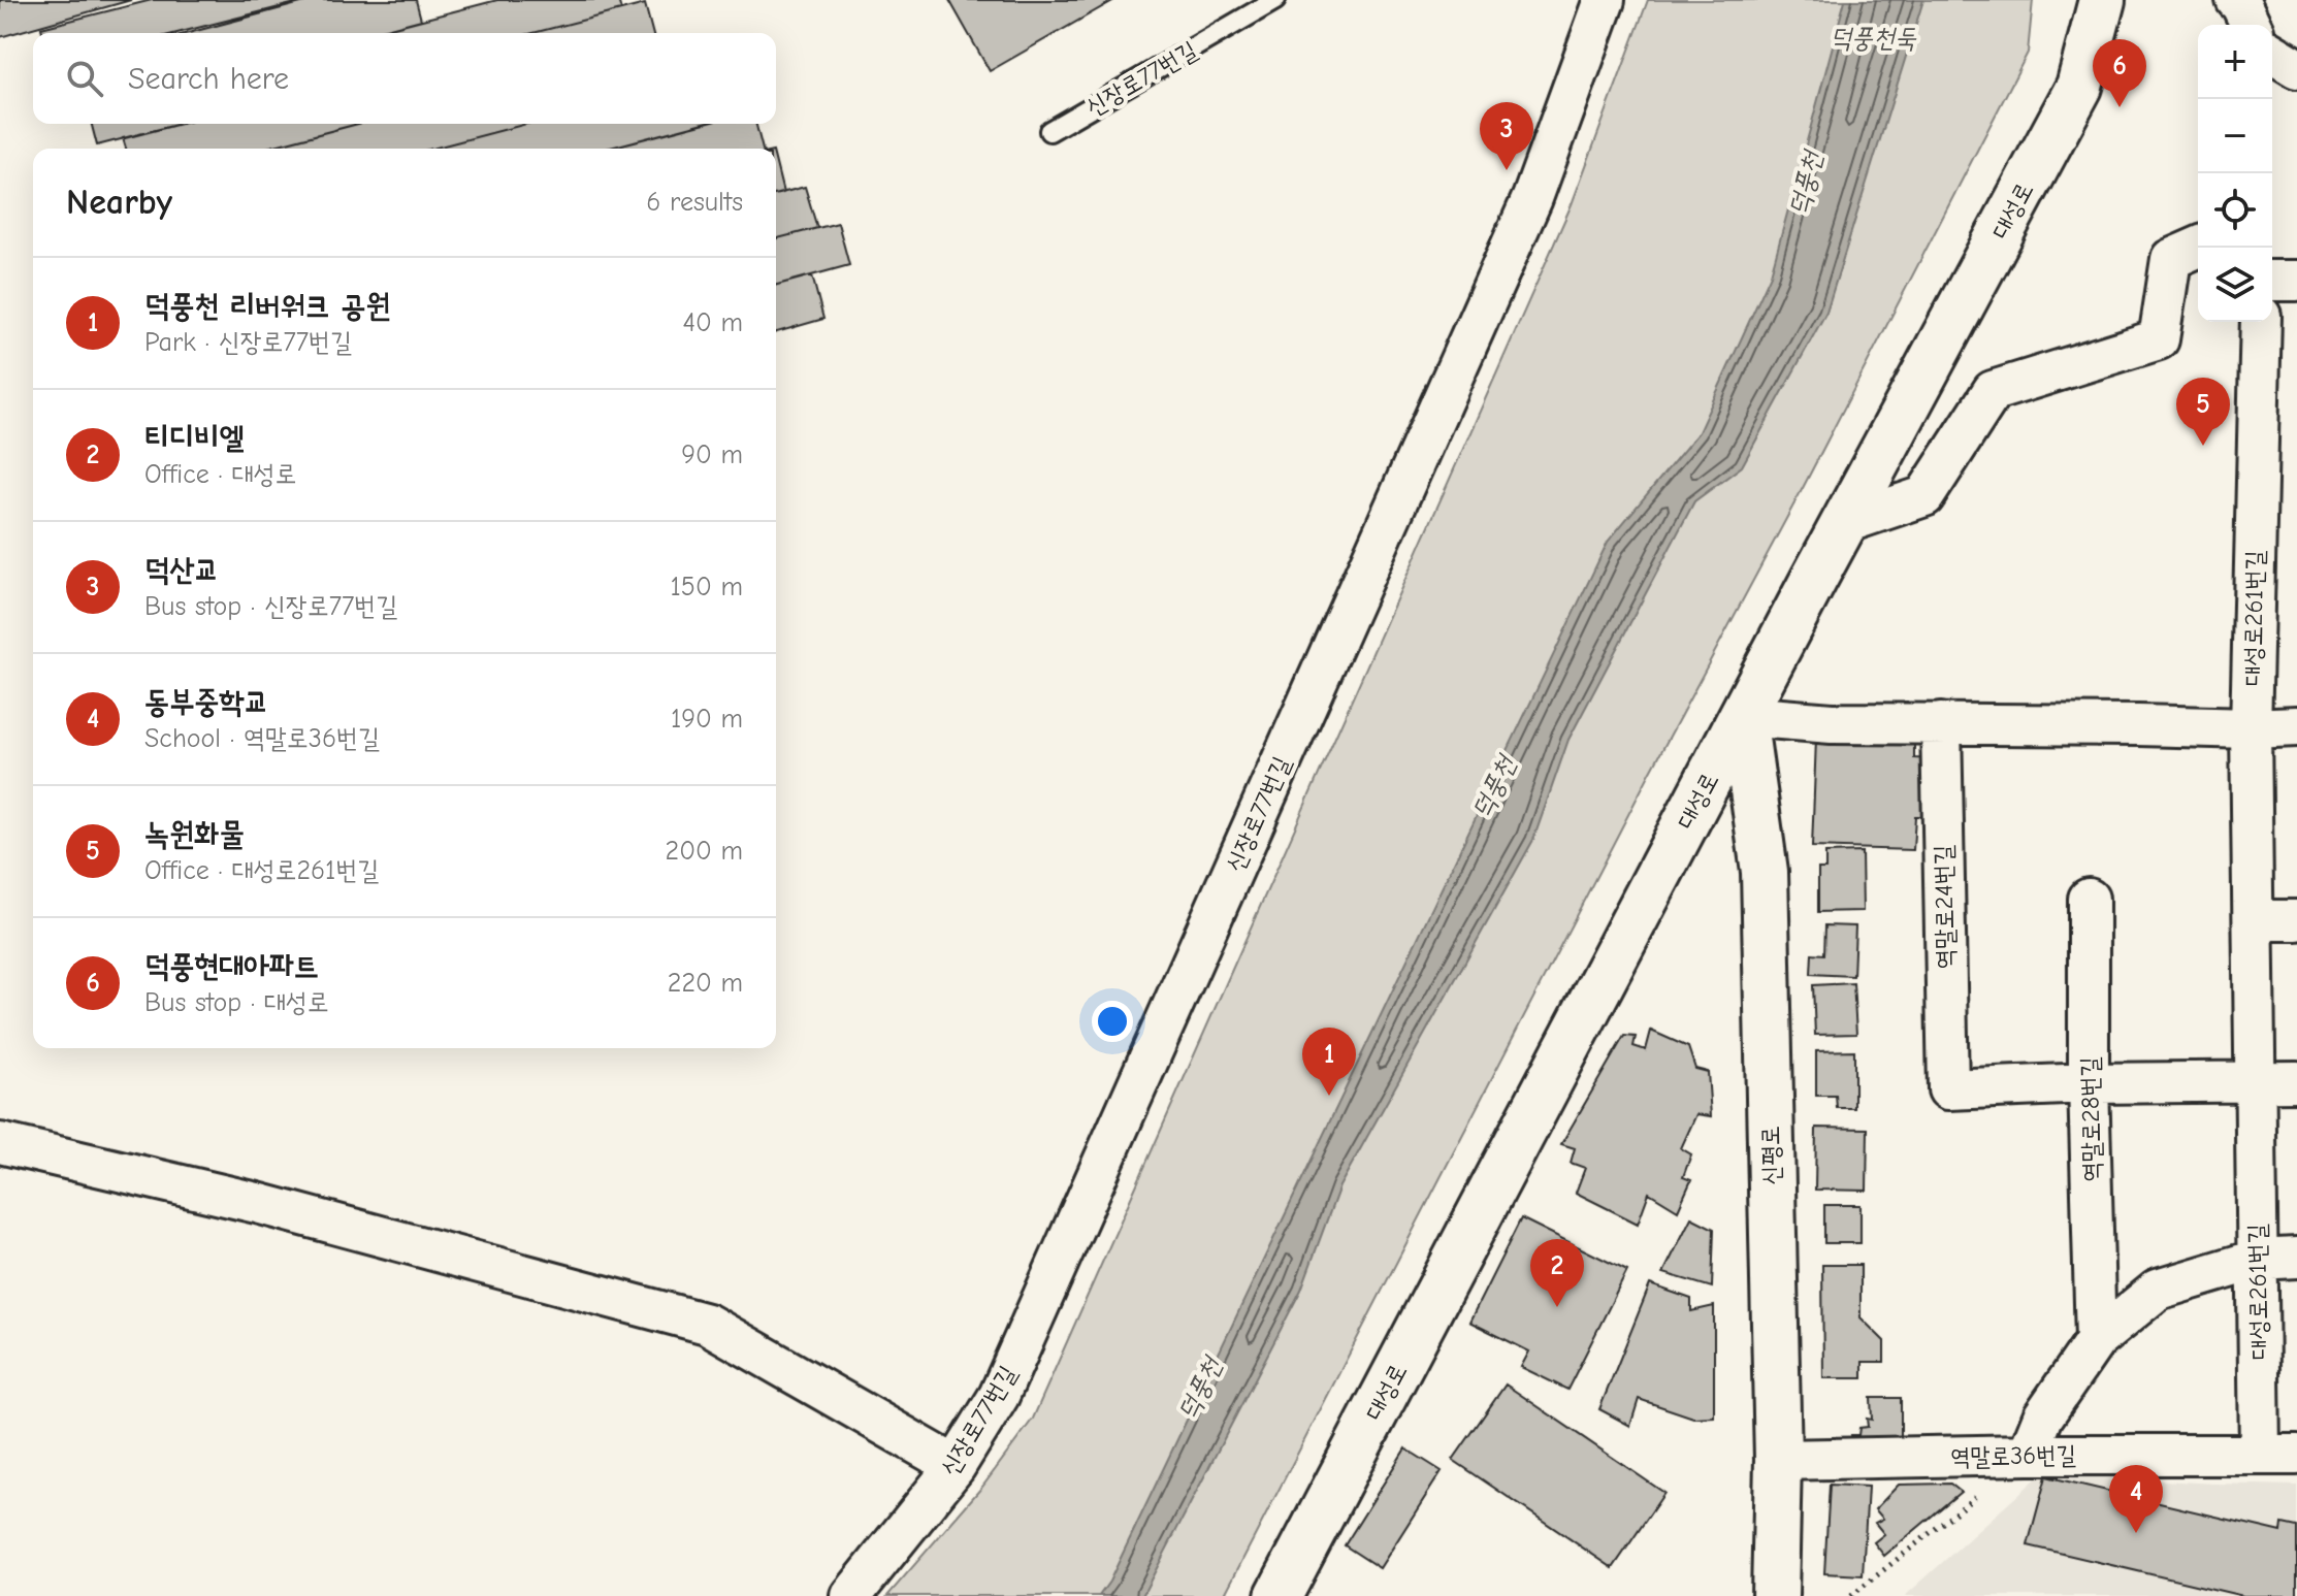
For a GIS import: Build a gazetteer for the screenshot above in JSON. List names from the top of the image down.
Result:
{
  "streets": {
    "street": [
      "신장로77번길",
      "대성로",
      "대성로261번길",
      "역말로24번길",
      "역말로28번길",
      "신평로",
      "역말로36번길"
    ]
  },
  "crossings": [
    ["대성로", "신평로"],
    ["대성로261번길", "역말로36번길"],
    ["역말로24번길", "역말로28번길"],
    ["신평로", "역말로36번길"]
  ],
  "water": ["덕풍천둑", "덕풍천"],
  "page": {
    "map_buttons": ["+", "−"],
    "search": "Search here",
    "pins": [
      "6",
      "3",
      "5",
      "1",
      "2",
      "4"
    ],
    "heading": ["Nearby", "6 results"],
    "list": [
      {
        "mark": "1",
        "name": "덕풍천 리버워크 공원",
        "note": "Park · 신장로77번길",
        "value": "40 m"
      },
      {
        "mark": "2",
        "name": "티디비엘",
        "note": "Office · 대성로",
        "value": "90 m"
      },
      {
        "mark": "3",
        "name": "덕산교",
        "note": "Bus stop · 신장로77번길",
        "value": "150 m"
      },
      {
        "mark": "4",
        "name": "동부중학교",
        "note": "School · 역말로36번길",
        "value": "190 m"
      },
      {
        "mark": "5",
        "name": "녹원화물",
        "note": "Office · 대성로261번길",
        "value": "200 m"
      },
      {
        "mark": "6",
        "name": "덕풍현대아파트",
        "note": "Bus stop · 대성로",
        "value": "220 m"
      }
    ]
  }
}
